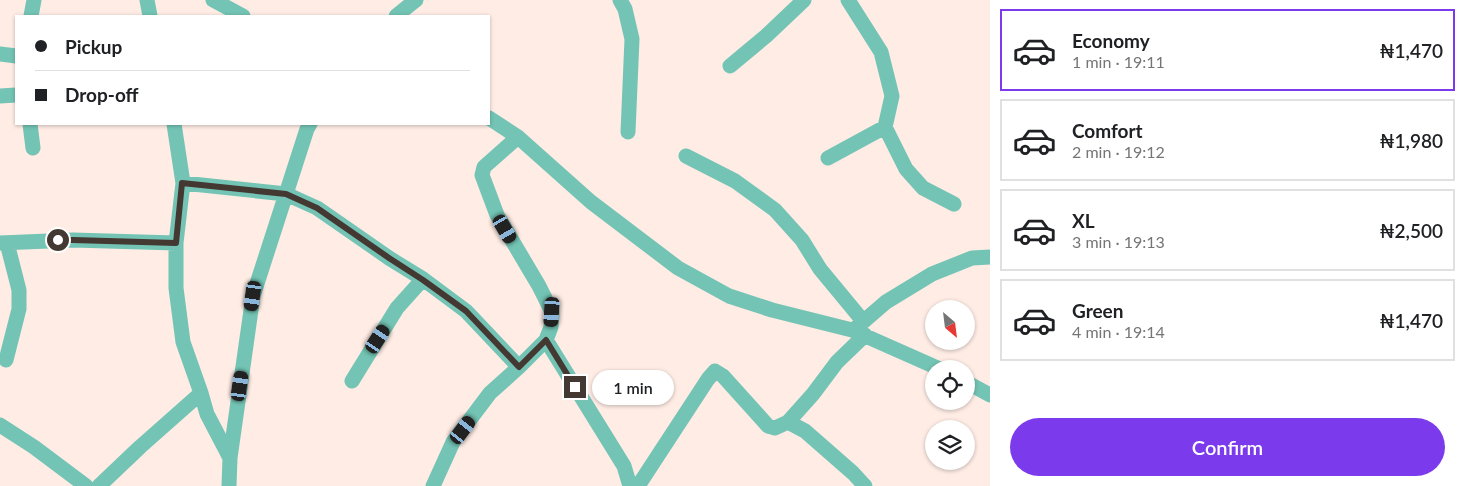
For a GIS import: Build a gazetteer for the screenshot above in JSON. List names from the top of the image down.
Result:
{
  "north": "bottom right",
  "page": {
    "list": [
      {
        "name": "Economy",
        "note": "1 min · 19:11",
        "value": "₦1,470"
      },
      {
        "name": "Comfort",
        "note": "2 min · 19:12",
        "value": "₦1,980"
      },
      {
        "name": "XL",
        "note": "3 min · 19:13",
        "value": "₦2,500"
      },
      {
        "name": "Green",
        "note": "4 min · 19:14",
        "value": "₦1,470"
      }
    ],
    "banner": ["Pickup", "Drop-off"],
    "bubble": "1 min",
    "buttons": "Confirm"
  }
}
